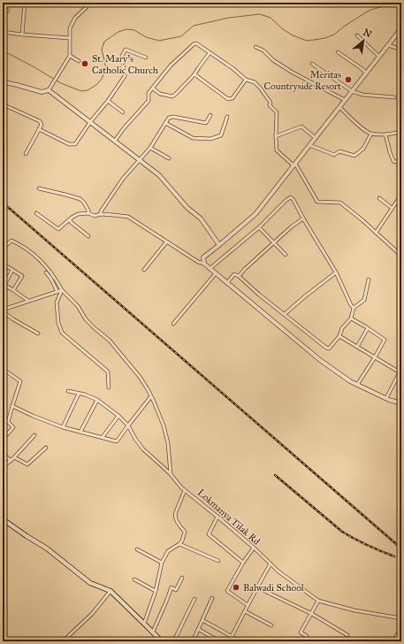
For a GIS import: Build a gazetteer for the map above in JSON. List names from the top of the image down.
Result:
{
  "streets": {
    "street": ["Lokmanya Tilak Rd"]
  },
  "places": ["St. Mary's Catholic Church", "Meritas Countryside Resort", "Balwadi School"],
  "north": "top right"
}
